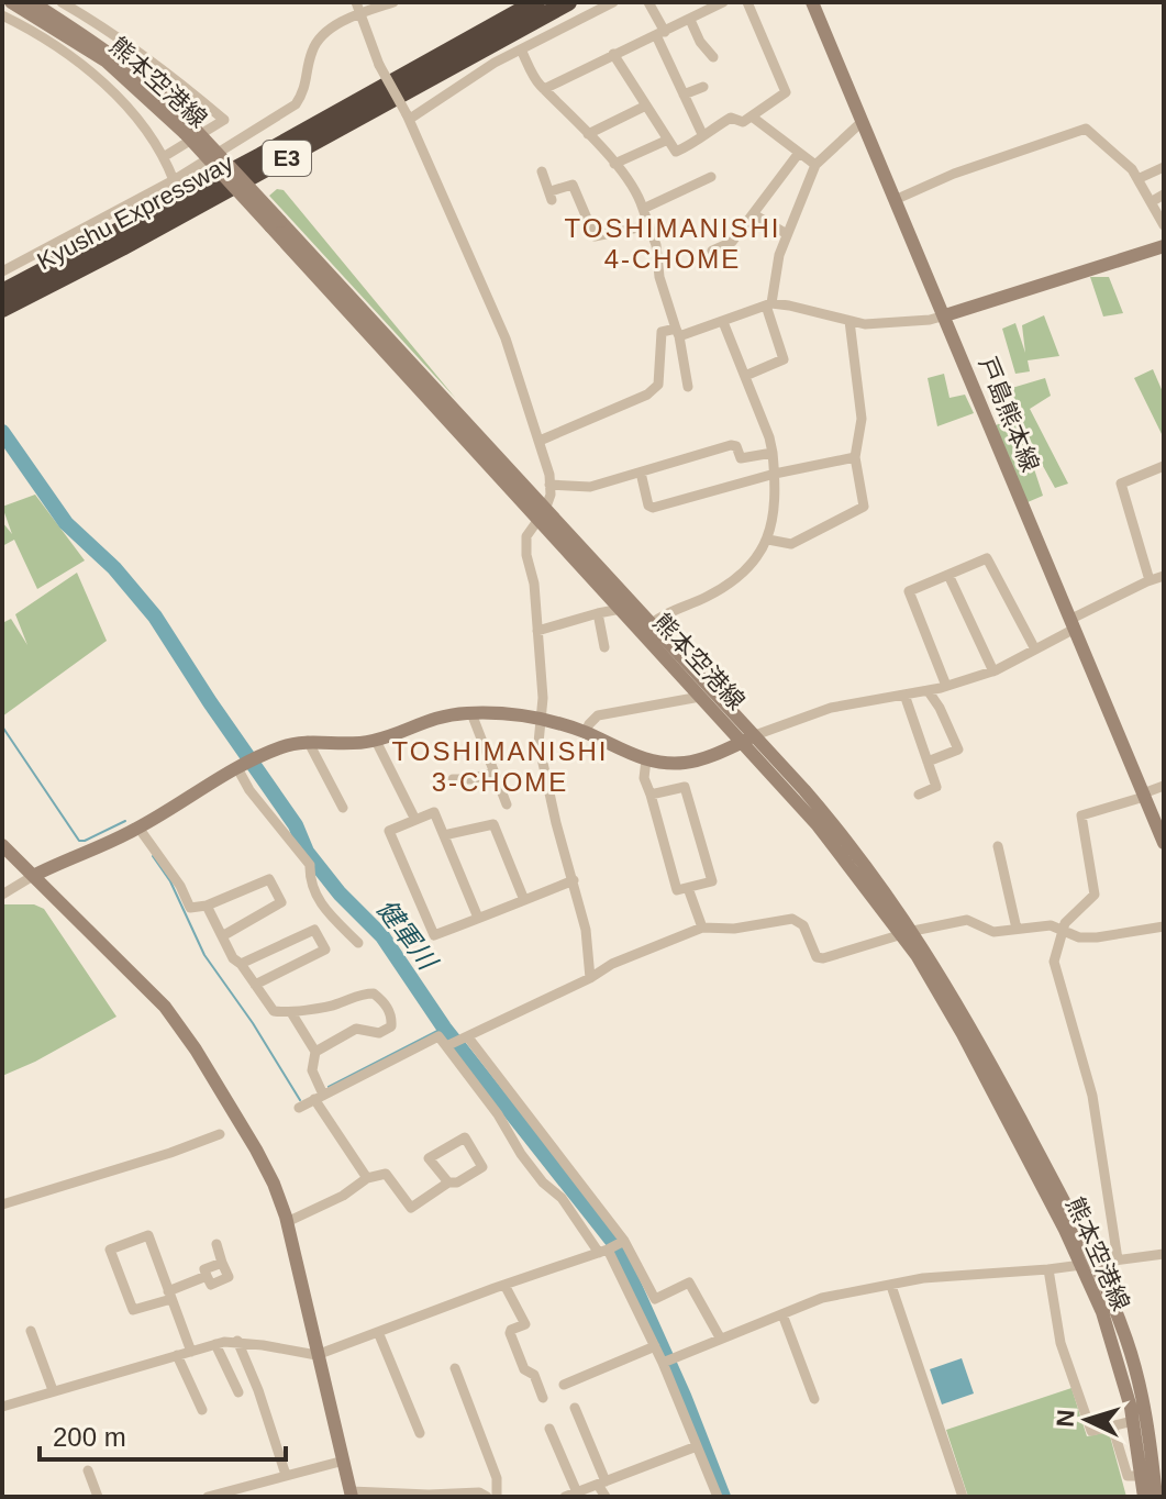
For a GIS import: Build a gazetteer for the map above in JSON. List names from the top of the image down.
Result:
{
  "streets": {
    "highway": ["E3", "Kyushu Expressway"],
    "main road": ["熊本空港線", "戸島熊本線"]
  },
  "districts": ["TOSHIMANISHI 4-CHOME", "TOSHIMANISHI 3-CHOME"],
  "water": ["健軍川"],
  "scale_bar": "200 m",
  "north": "left"
}
